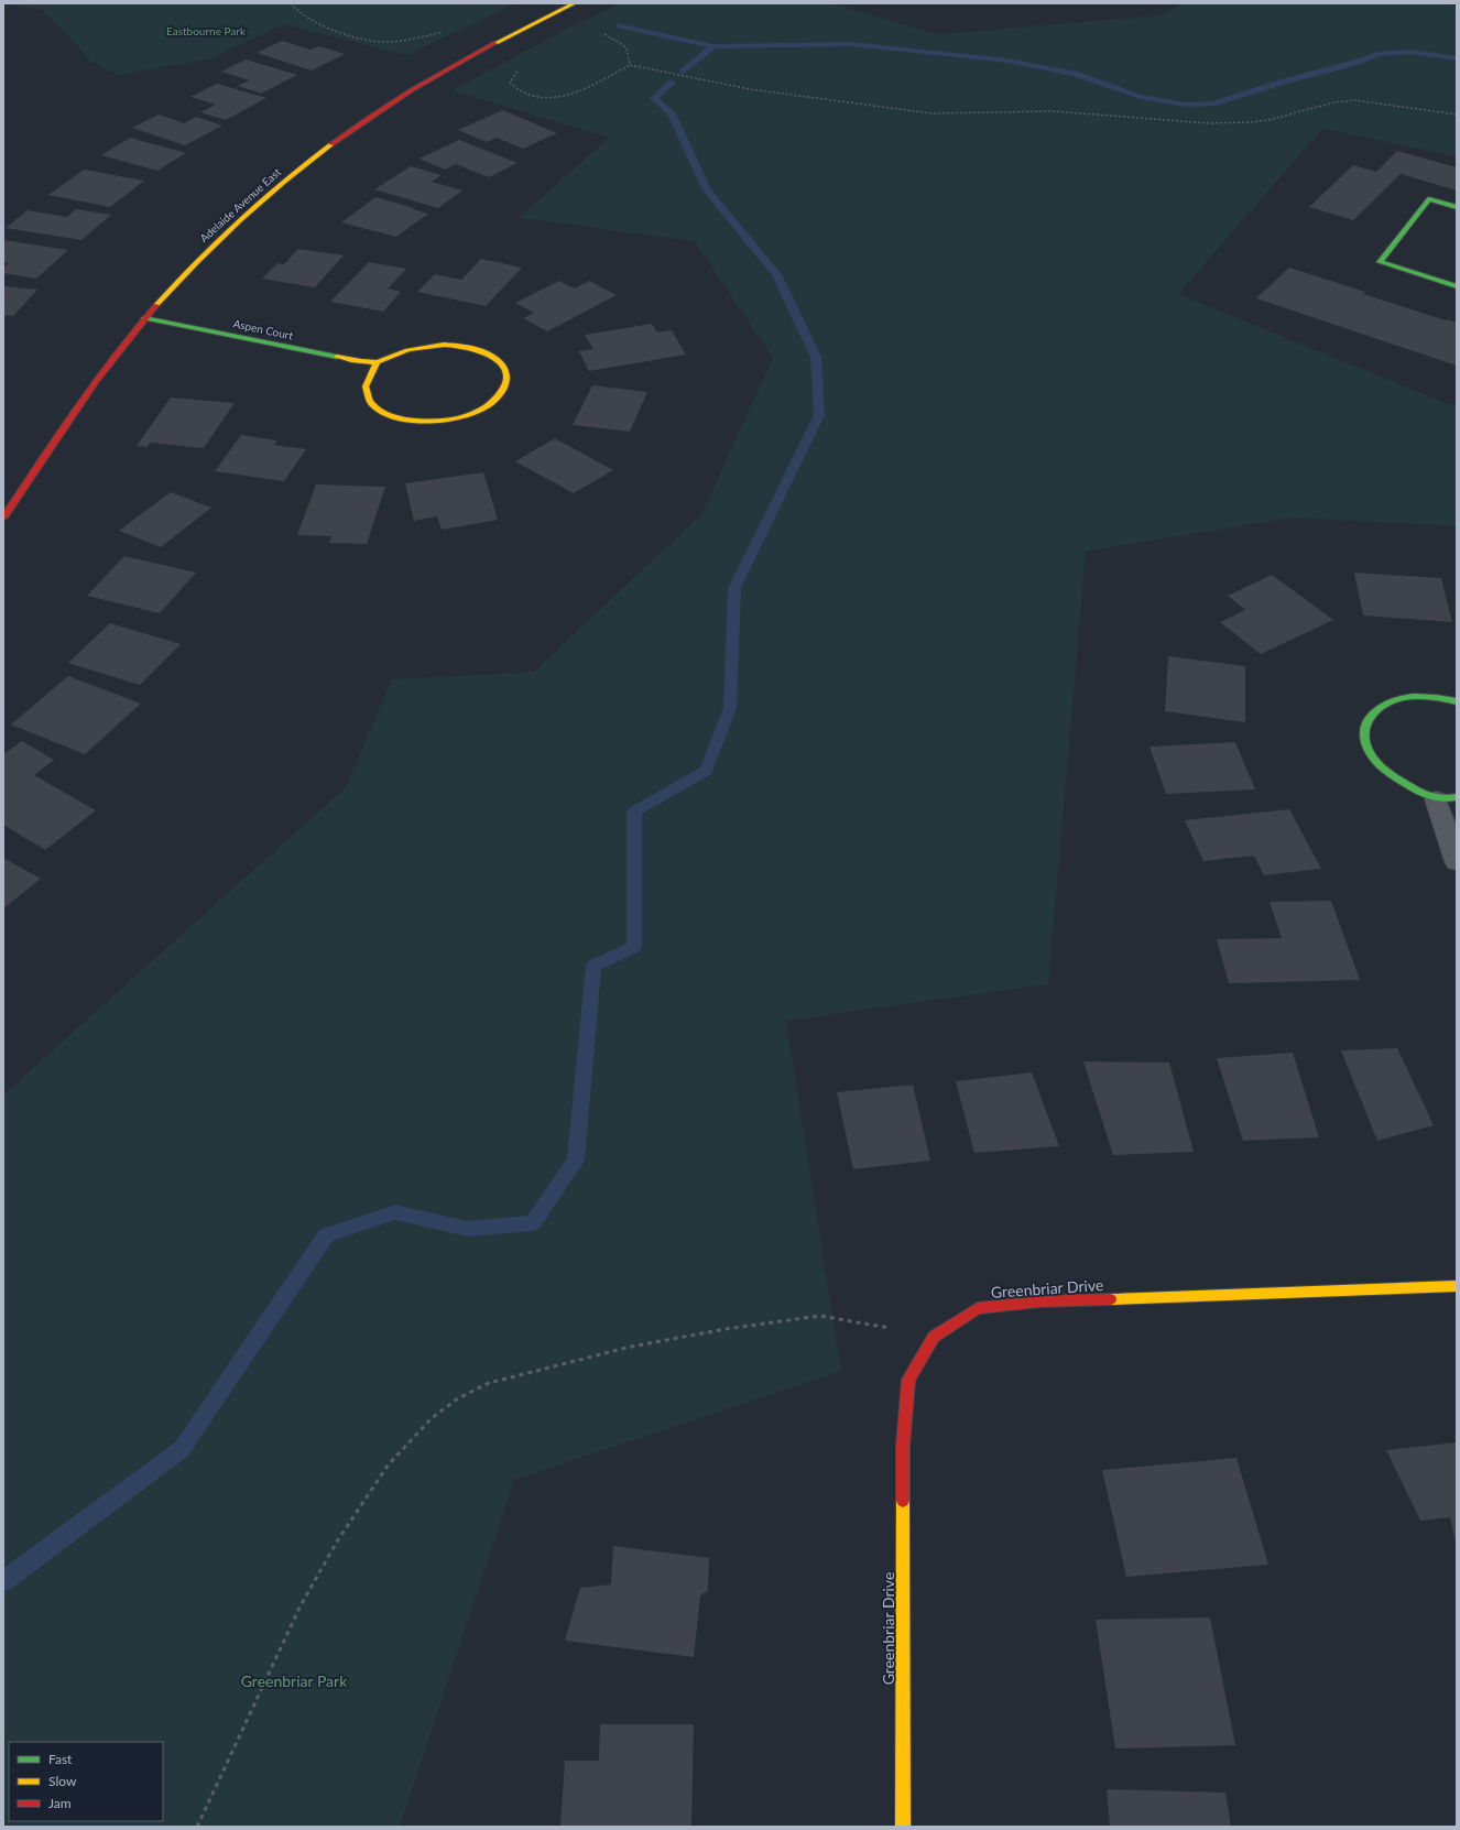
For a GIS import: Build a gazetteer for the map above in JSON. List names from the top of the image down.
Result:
{
  "streets": {
    "street": ["Adelaide Avenue East", "Aspen Court", "Greenbriar Drive"]
  },
  "crossings": [
    ["Adelaide Avenue East", "Aspen Court"]
  ],
  "parks": ["Eastbourne Park", "Greenbriar Park"],
  "legend": ["Fast", "Slow", "Jam"]
}
